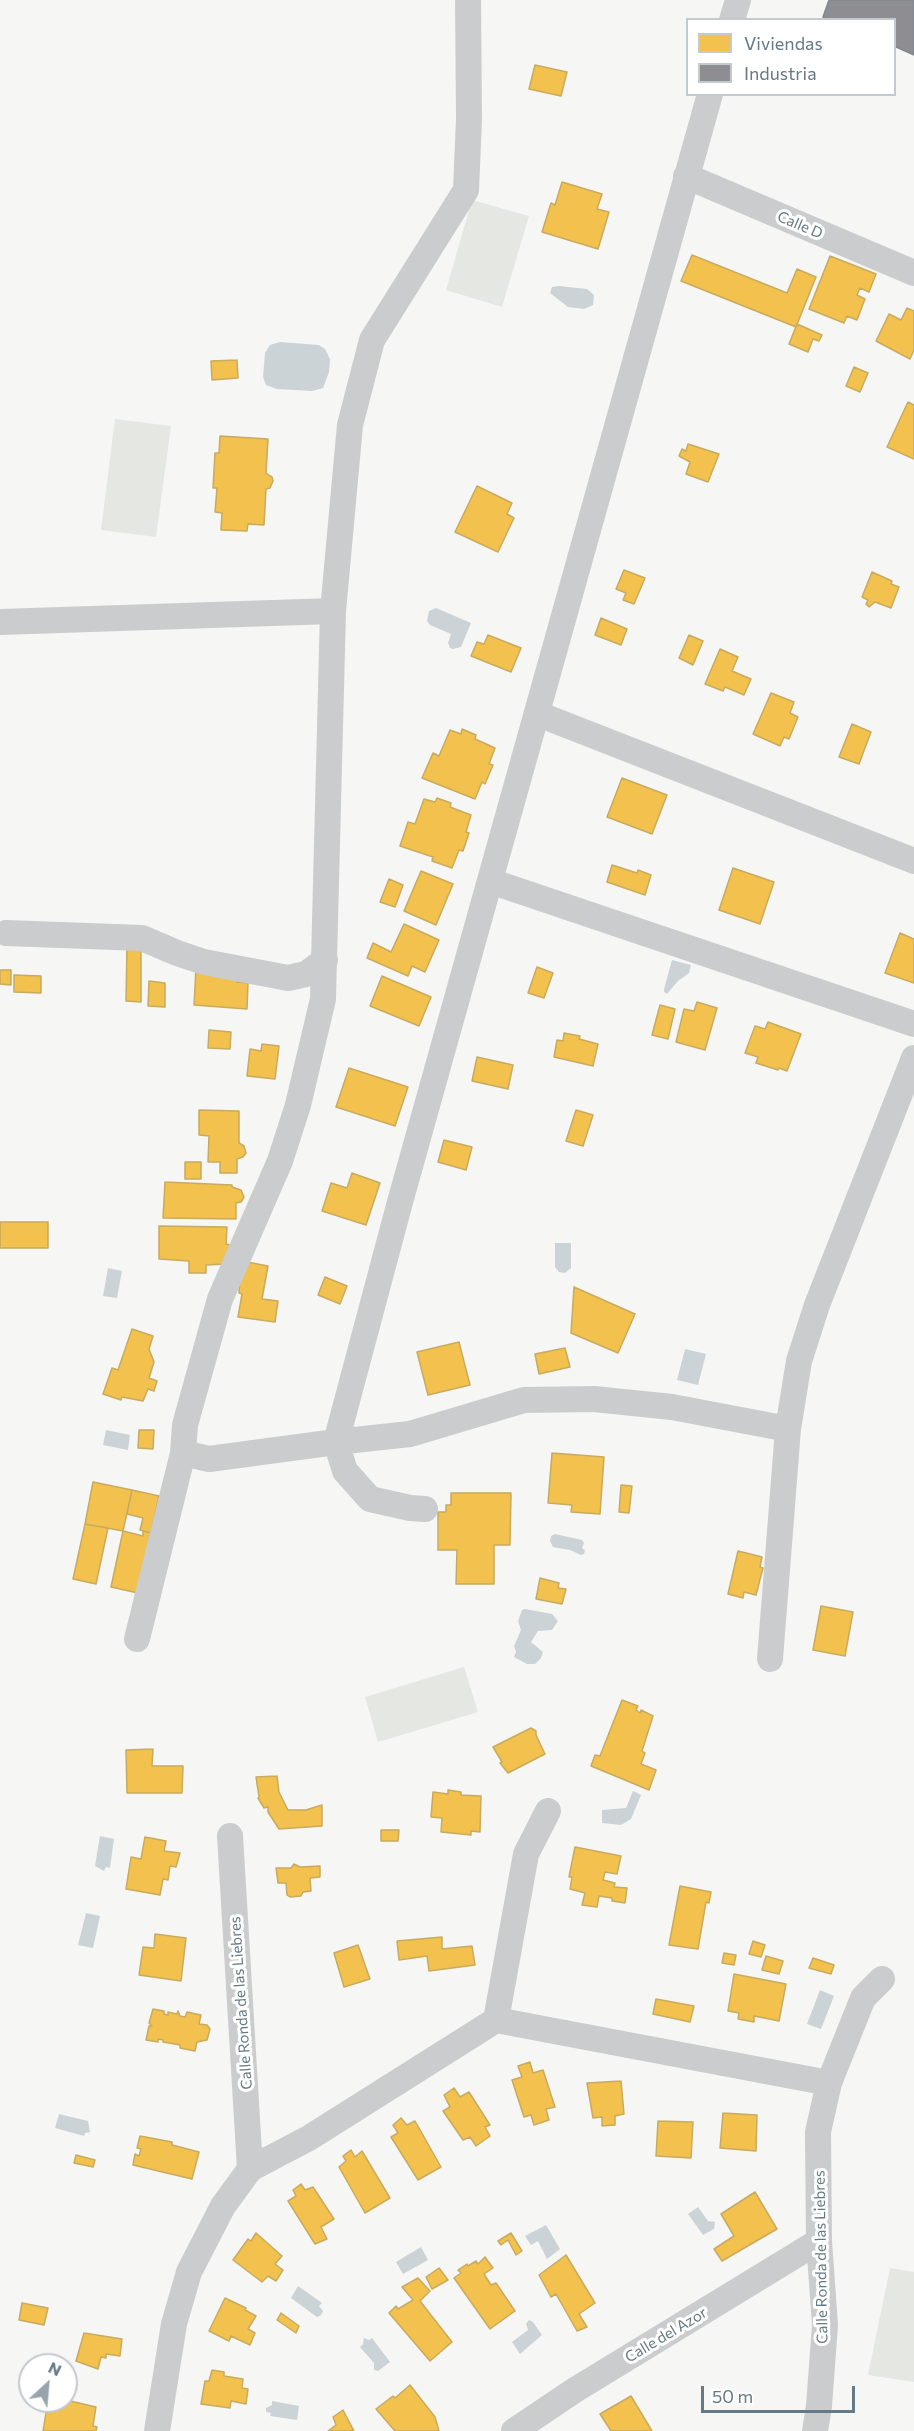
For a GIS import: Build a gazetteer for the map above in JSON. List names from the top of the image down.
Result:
{
  "streets": {
    "street": ["Calle D", "Calle Ronda de las Liebres", "Calle del Azor"]
  },
  "crossings": [
    ["Calle Ronda de las Liebres", "Calle del Azor"]
  ],
  "legend": ["Viviendas", "Industria"],
  "scale_bar": "50 m",
  "north": "top right"
}
